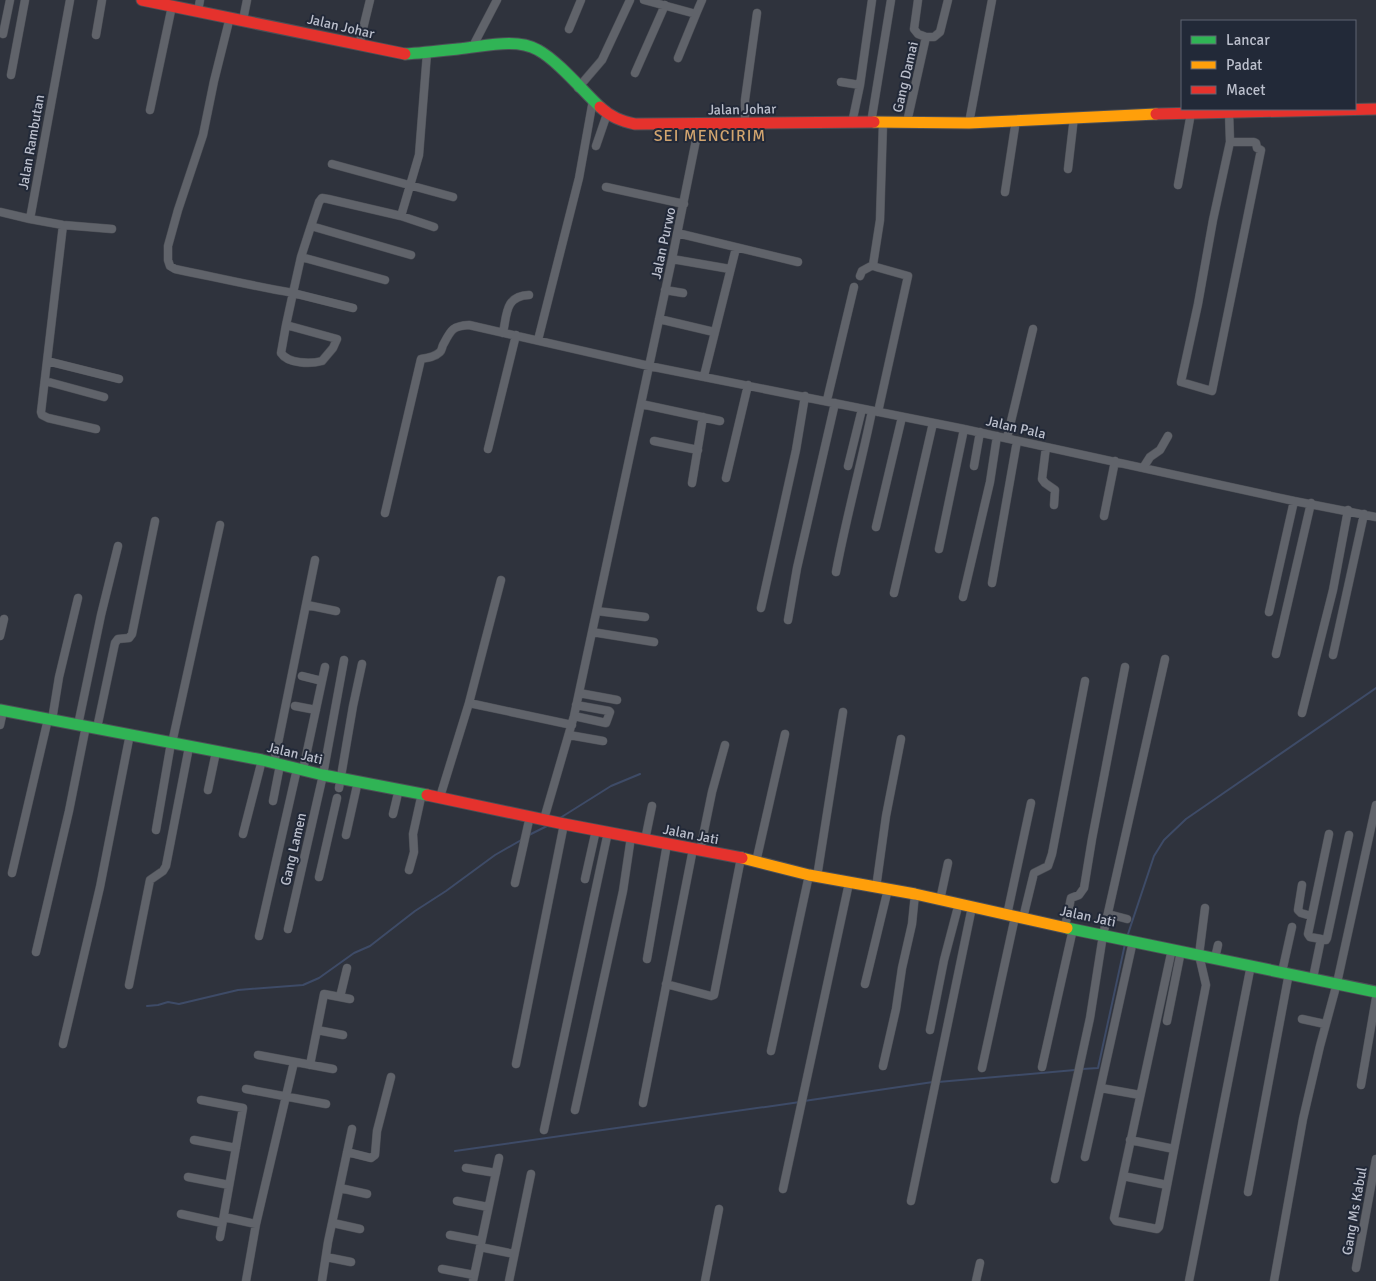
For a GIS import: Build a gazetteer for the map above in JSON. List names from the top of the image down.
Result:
{
  "streets": {
    "street": [
      "Jalan Johar",
      "Gang Damai",
      "Jalan Rambutan",
      "Jalan Purwo",
      "Jalan Pala",
      "Jalan Jati",
      "Gang Lamen",
      "Gang Ms Kabul"
    ]
  },
  "crossings": [
    ["Jalan Johar", "Gang Damai"],
    ["Jalan Johar", "Jalan Purwo"],
    ["Jalan Purwo", "Jalan Pala"],
    ["Jalan Purwo", "Jalan Jati"],
    ["Jalan Jati", "Gang Lamen"]
  ],
  "districts": ["SEI MENCIRIM"],
  "legend": ["Lancar", "Padat", "Macet"]
}
